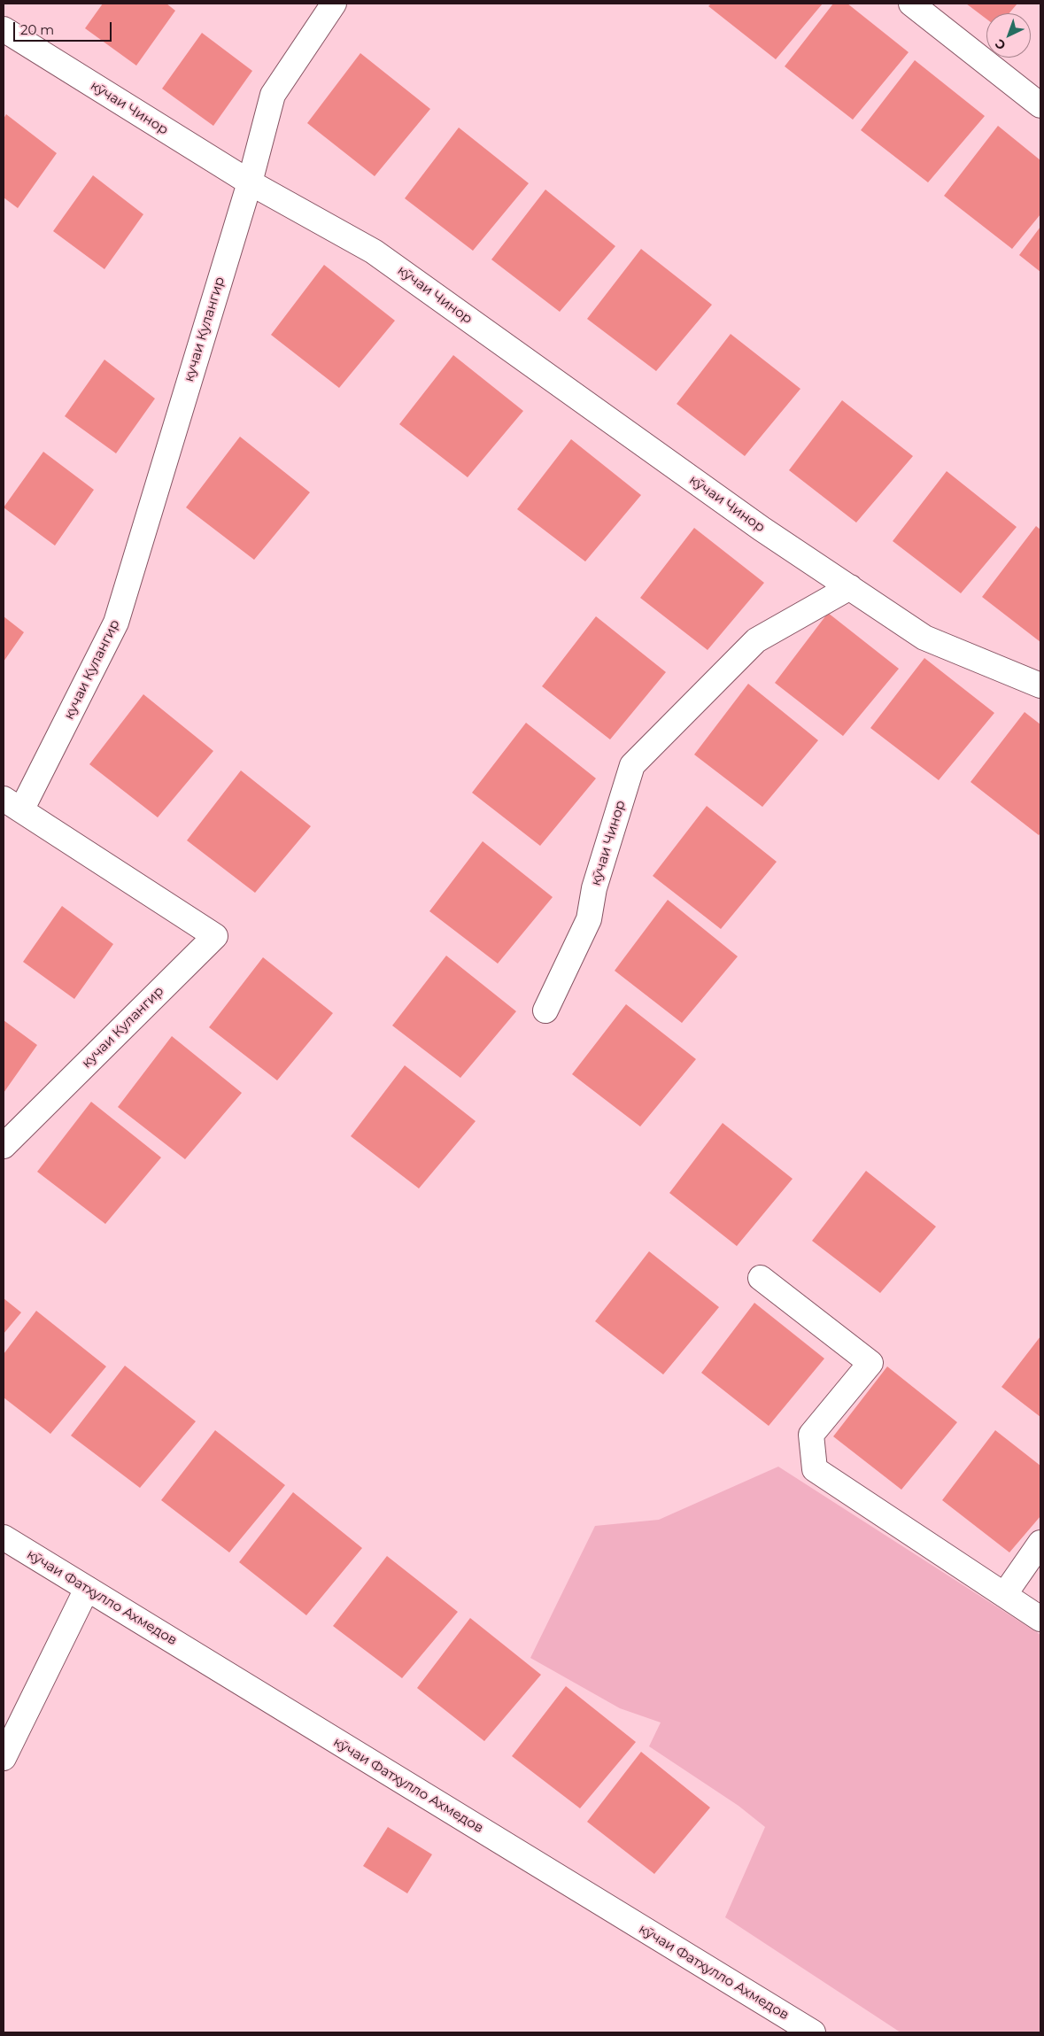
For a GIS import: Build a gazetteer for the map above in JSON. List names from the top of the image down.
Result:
{
  "streets": {
    "street": ["кӯчаи Чинор", "кучаи Кулангир", "кӯчаи Фатҳулло Ахмедов"]
  },
  "crossings": [
    ["кӯчаи Чинор", "кучаи Кулангир"]
  ],
  "scale_bar": "20 m",
  "north": "bottom left"
}
